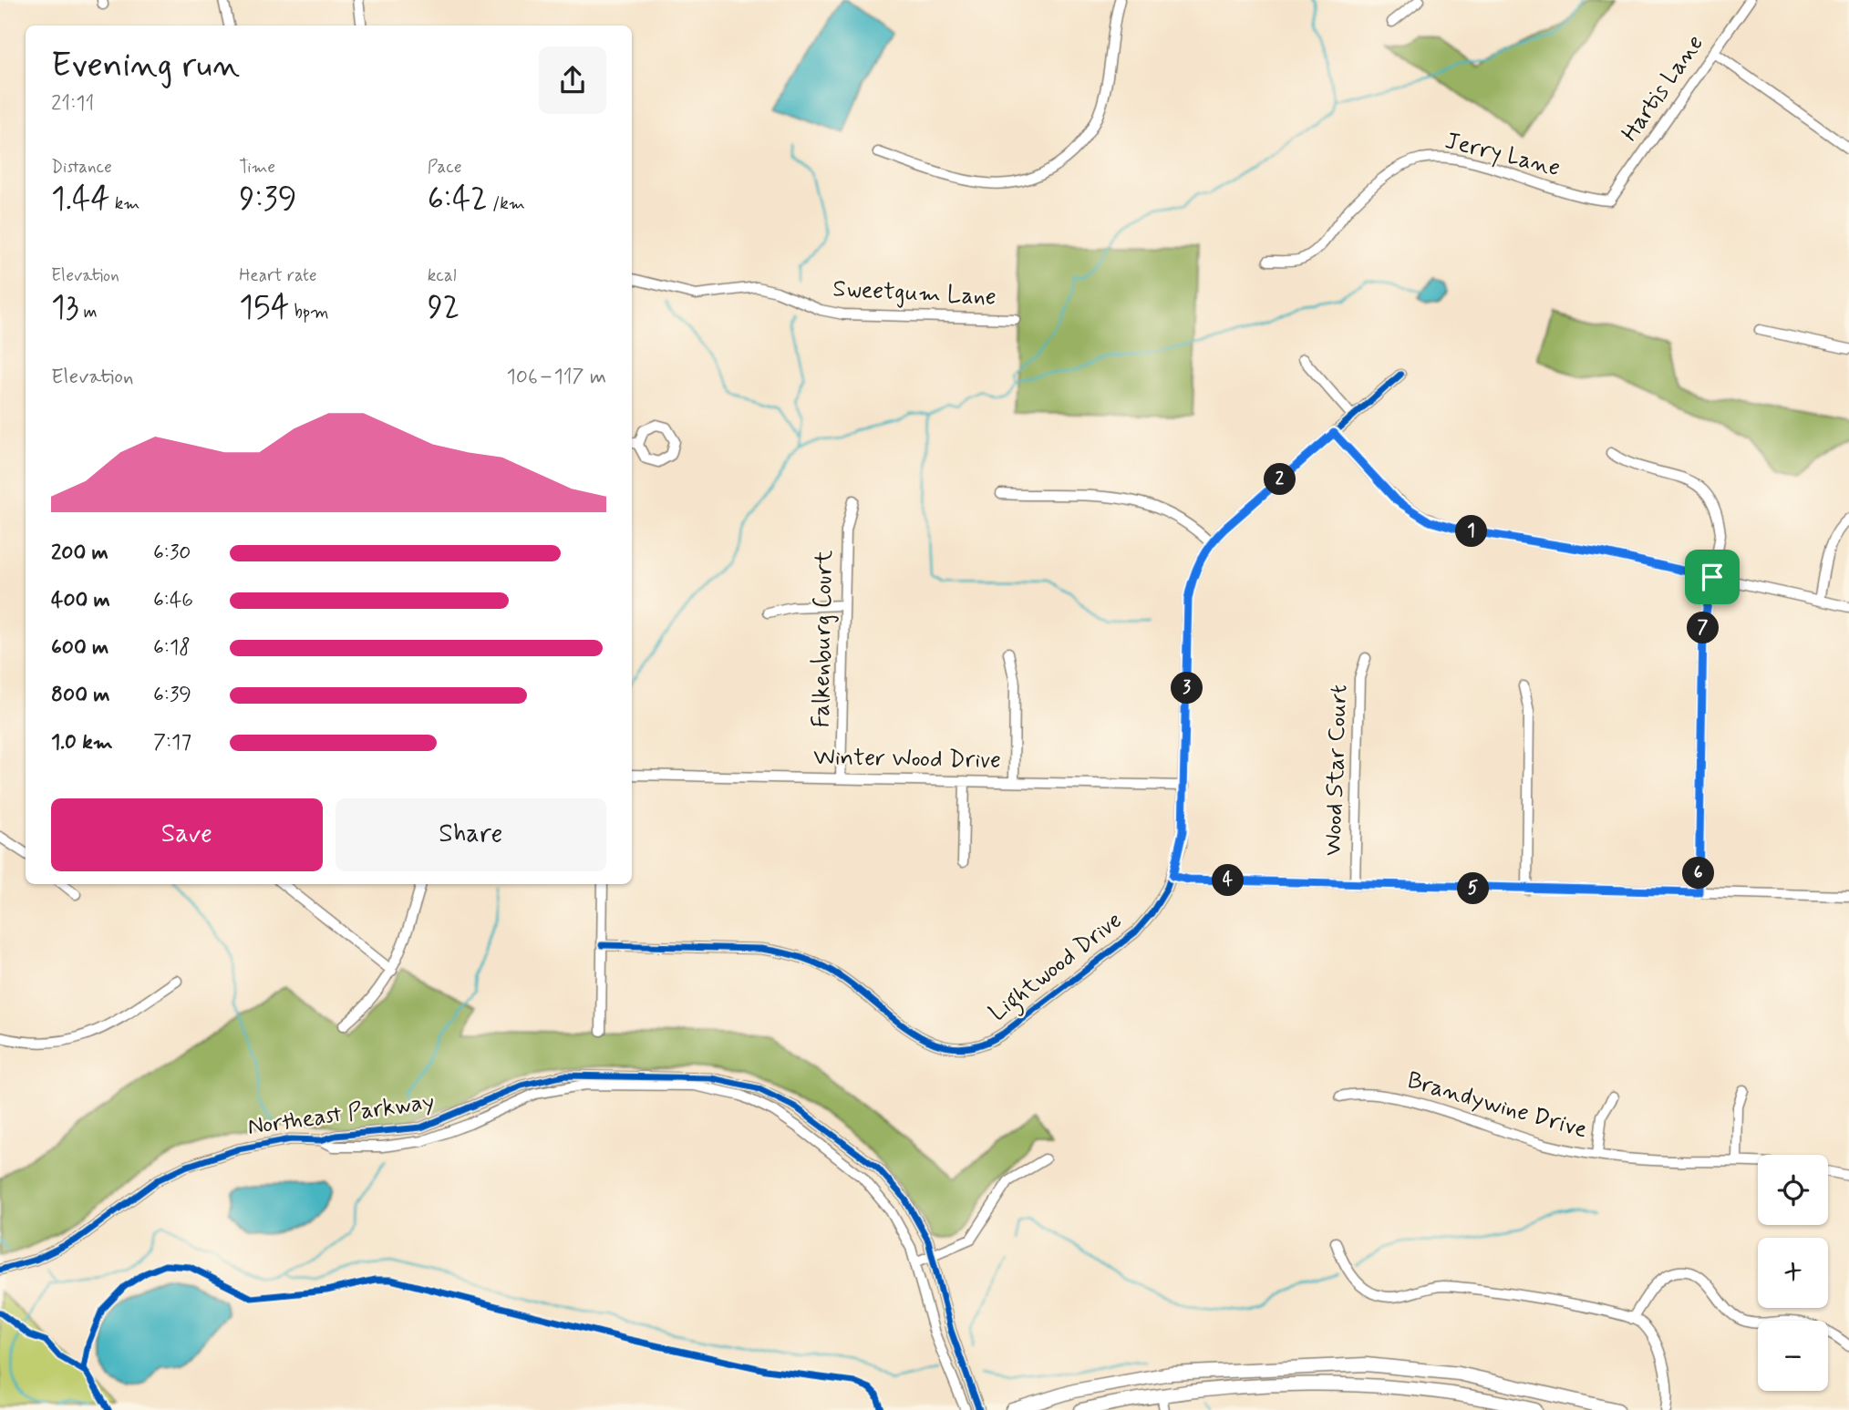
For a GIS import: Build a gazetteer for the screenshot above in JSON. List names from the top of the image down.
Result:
{
  "streets": {
    "street": [
      "Hartis Lane",
      "Jerry Lane",
      "Sweetgum Lane",
      "Falkenburg Court",
      "Winter Wood Drive",
      "Wood Star Court",
      "Lightwood Drive",
      "Brandywine Drive",
      "Northeast Parkway"
    ]
  },
  "crossings": [
    ["Hartis Lane", "Jerry Lane"],
    ["Falkenburg Court", "Winter Wood Drive"],
    ["Winter Wood Drive", "Lightwood Drive"]
  ],
  "page": {
    "heading": ["Evening run", "21:11"],
    "stats": [
      ["Distance", "1.44 km"],
      ["Time", "9:39"],
      ["Pace", "6:42 /km"],
      ["Elevation", "13 m"],
      ["Heart rate", "154 bpm"],
      ["kcal", "92"]
    ],
    "chart": ["Elevation", "106–117 m"],
    "pins": [
      "2",
      "1",
      "7",
      "3",
      "6",
      "4",
      "5"
    ],
    "list": [
      {
        "name": "200 m",
        "note": "6:30"
      },
      {
        "name": "400 m",
        "note": "6:46"
      },
      {
        "name": "600 m",
        "note": "6:18"
      },
      {
        "name": "800 m",
        "note": "6:39"
      },
      {
        "name": "1.0 km",
        "note": "7:17"
      }
    ],
    "buttons": ["Save", "Share"],
    "map_buttons": ["+", "−"]
  }
}
